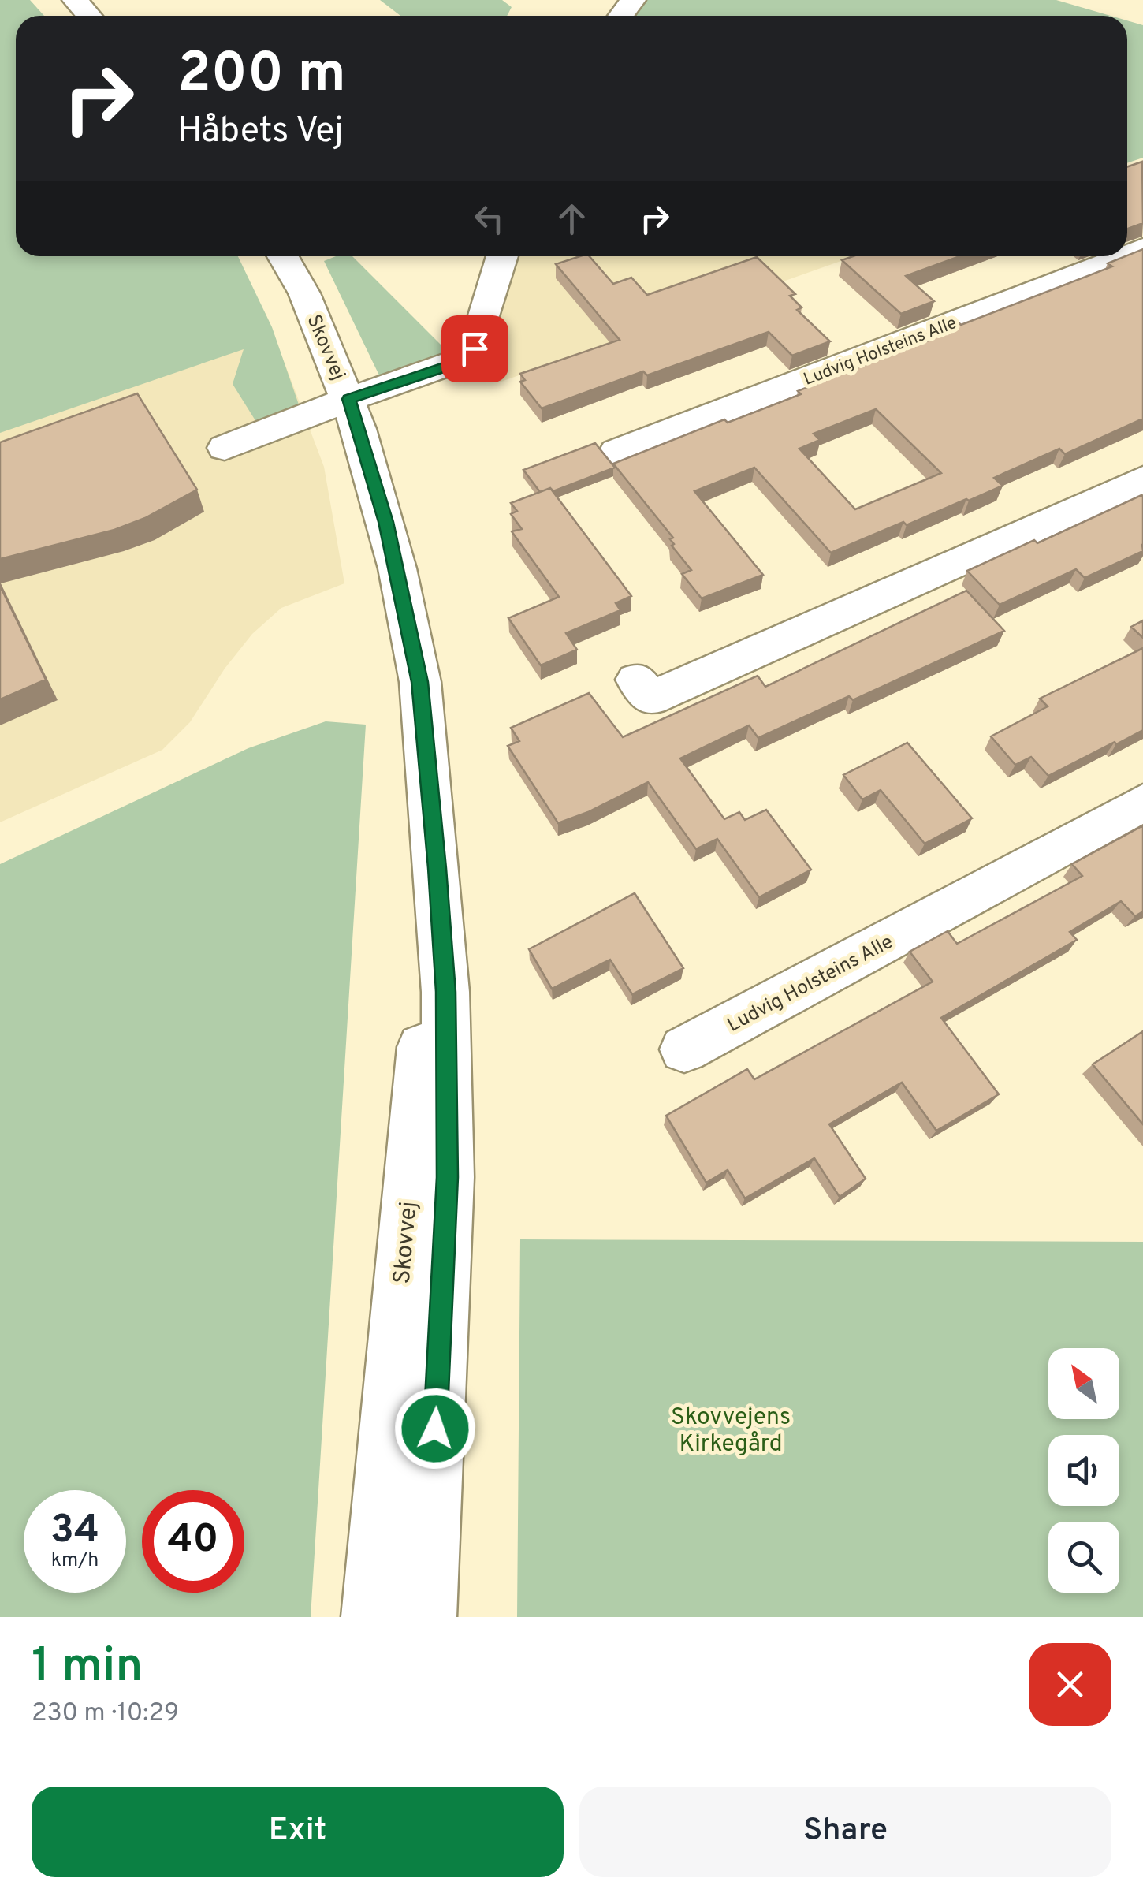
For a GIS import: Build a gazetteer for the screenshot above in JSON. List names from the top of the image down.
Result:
{
  "streets": {
    "street": ["Skovvej", "Ludvig Holsteins Alle"]
  },
  "parks": ["Skovvejens Kirkegård"],
  "north": "top left",
  "page": {
    "turn": ["200 m", "Håbets Vej"],
    "speed": "34 km/h",
    "limit": "40",
    "heading": ["1 min", "230 m · 10:29"],
    "buttons": ["Exit", "Share"]
  }
}
